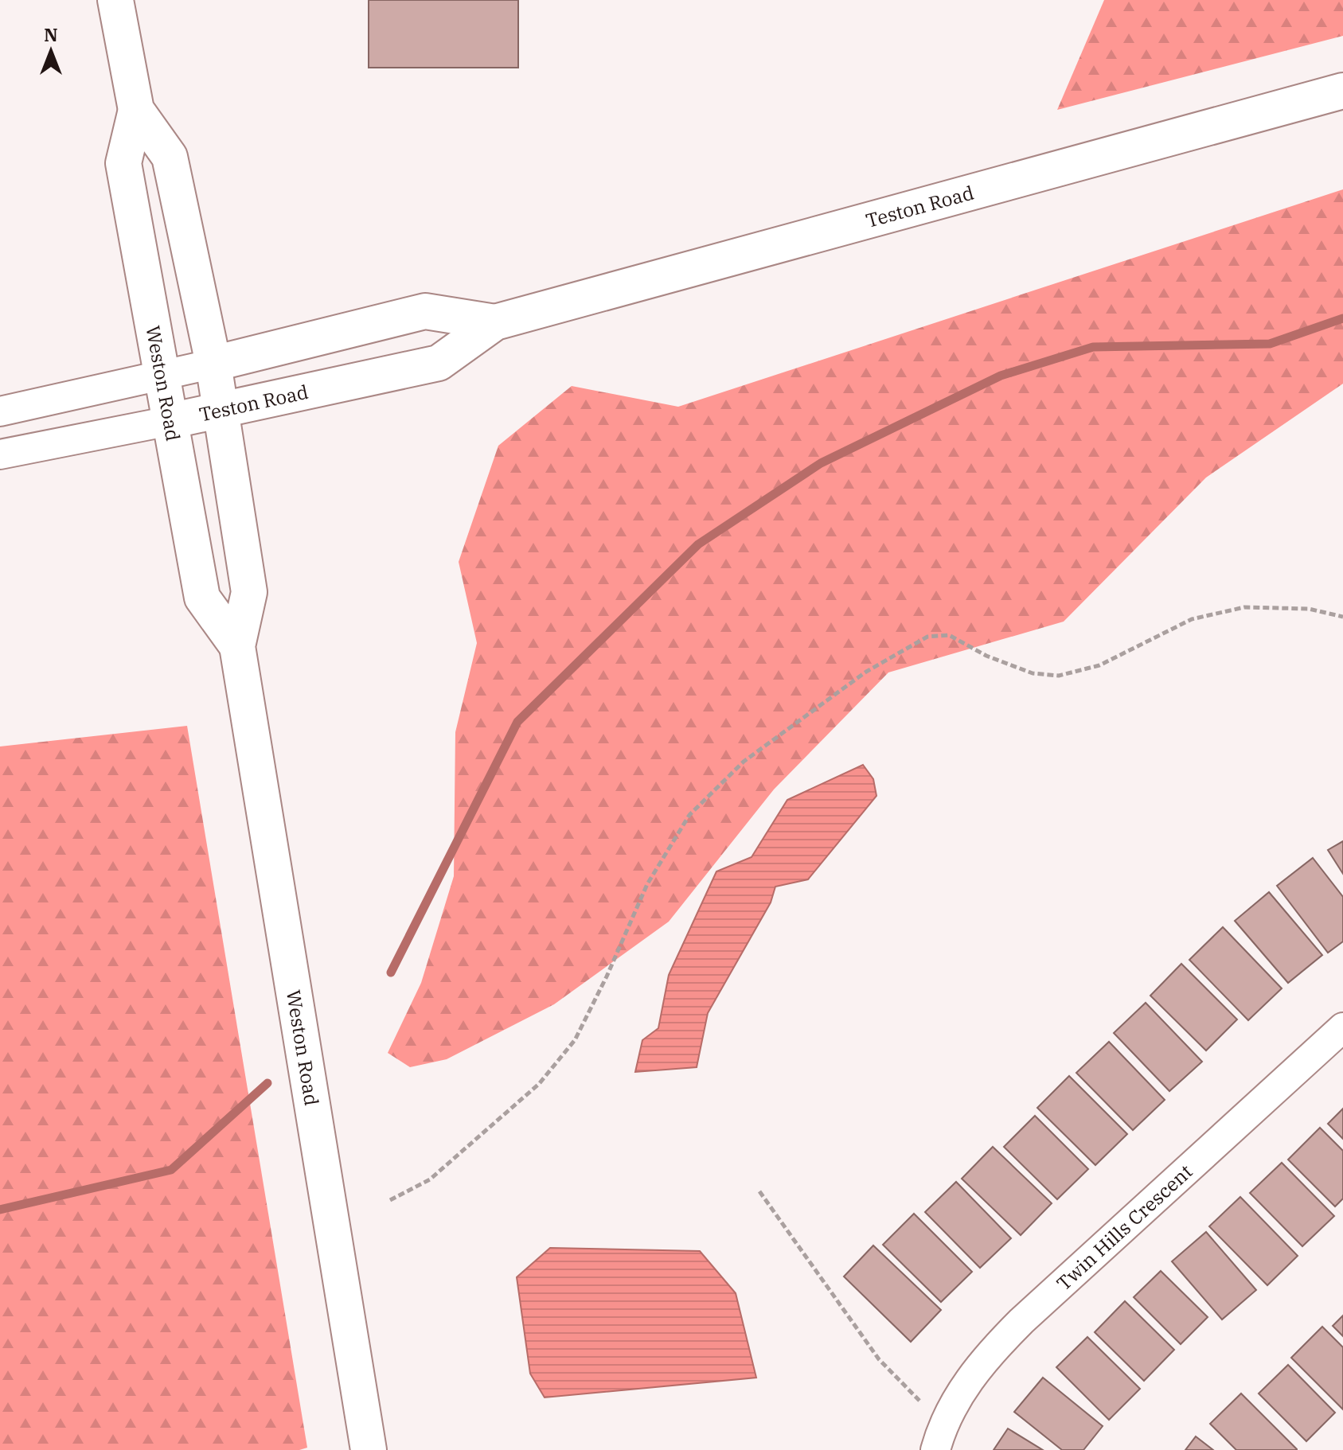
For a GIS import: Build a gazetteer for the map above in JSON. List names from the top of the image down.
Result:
{
  "streets": {
    "main road": ["Teston Road", "Weston Road"],
    "street": ["Twin Hills Crescent"]
  },
  "crossings": [
    ["Teston Road", "Weston Road"]
  ],
  "north": "top"
}
